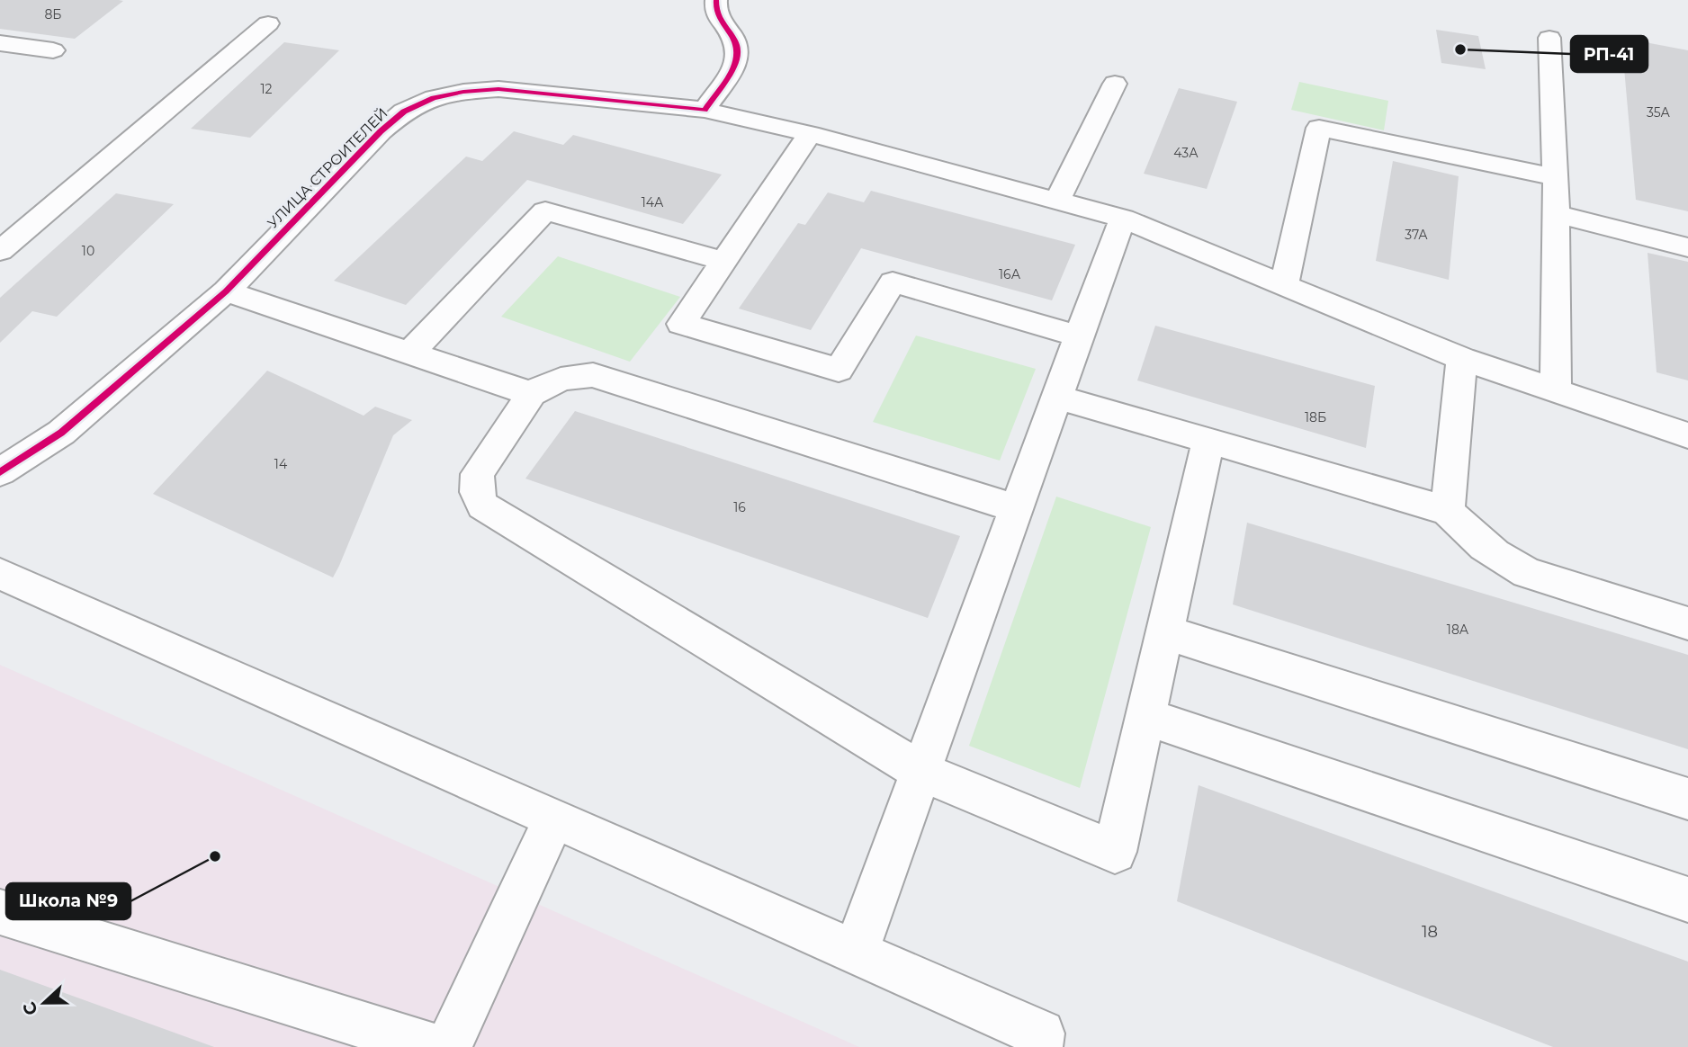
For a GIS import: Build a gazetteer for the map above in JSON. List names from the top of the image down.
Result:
{
  "streets": {
    "street": ["УЛИЦА СТРОИТЕЛЕЙ"]
  },
  "places": ["РП-41", "Школа №9"],
  "house_numbers": [
    "8Б",
    "12",
    "35А",
    "43А",
    "14А",
    "37А",
    "10",
    "16А",
    "18Б",
    "14",
    "16",
    "18А",
    "18"
  ],
  "north": "left"
}
